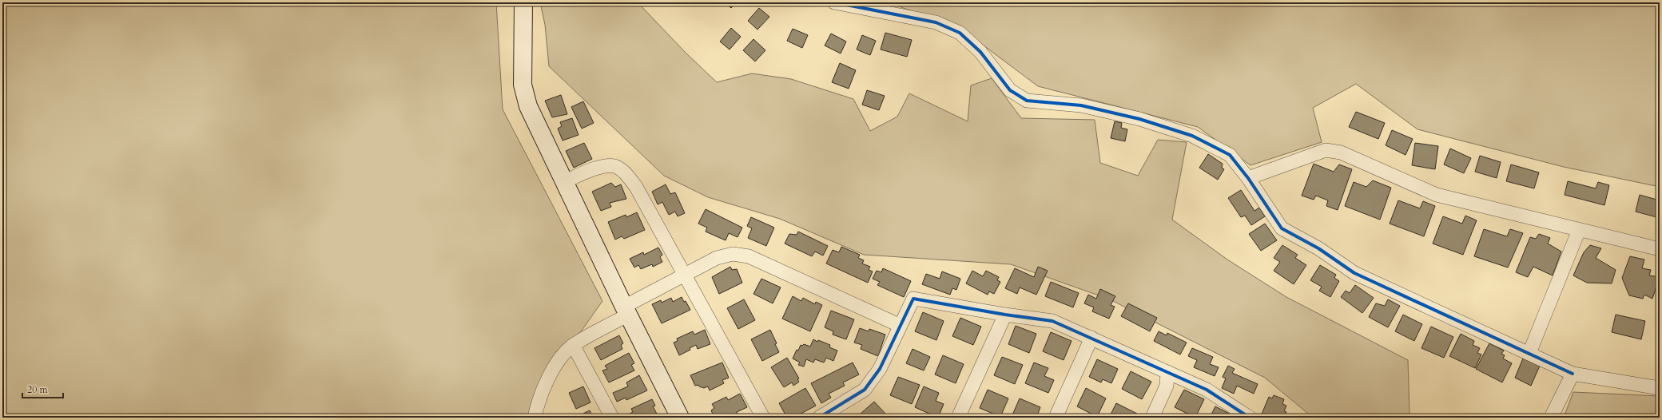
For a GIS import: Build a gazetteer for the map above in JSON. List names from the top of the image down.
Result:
{
  "scale_bar": "20 m"
}
